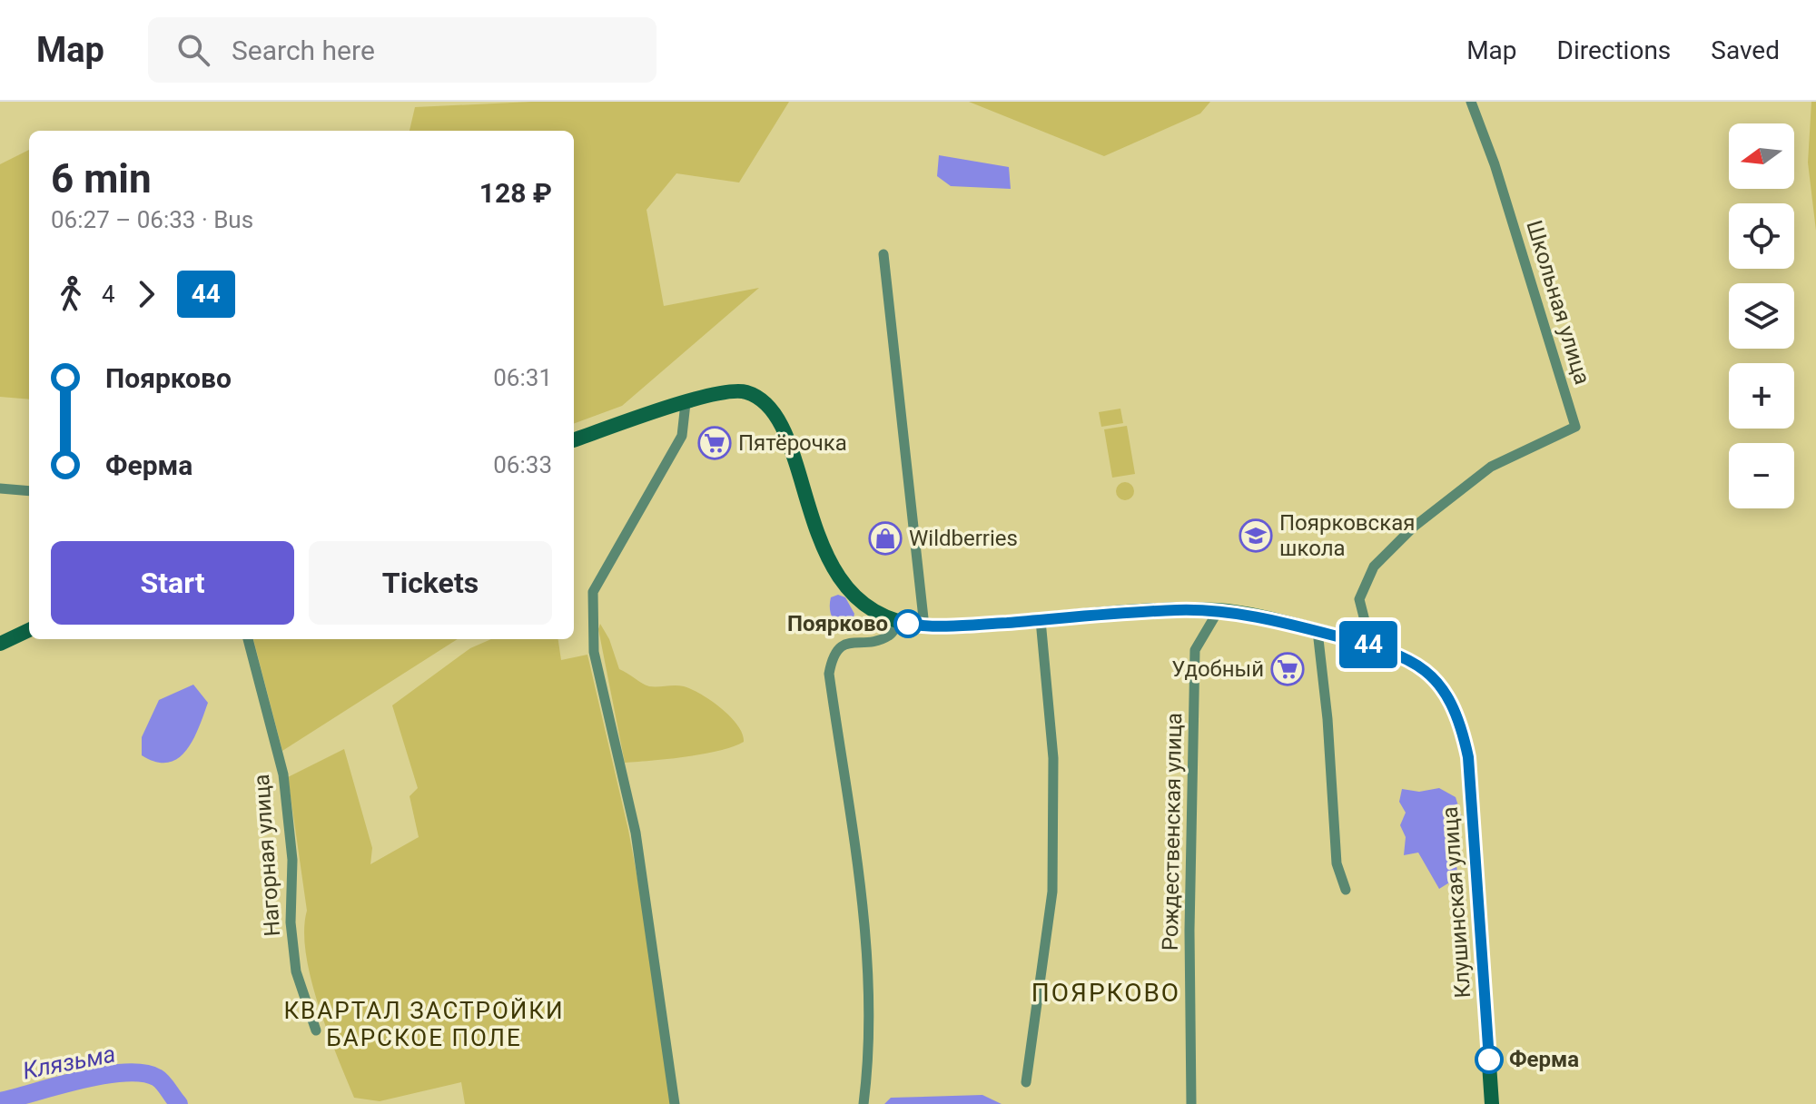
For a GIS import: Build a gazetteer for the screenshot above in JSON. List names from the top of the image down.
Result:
{
  "streets": {
    "main road": ["Клушинская улица"],
    "street": ["Школьная улица", "Рождественская улица", "Нагорная улица"]
  },
  "crossings": [
    ["Школьная улица", "Клушинская улица"]
  ],
  "districts": ["ПОЯРКОВО", "КВАРТАЛ ЗАСТРОЙКИ БАРСКОЕ ПОЛЕ"],
  "water": ["Клязьма"],
  "places": {
    "supermarket": ["Пятёрочка", "Удобный"],
    "school or university": ["Поярковская школа"],
    "shop": ["Wildberries"],
    "other": ["Поярково", "Ферма"]
  },
  "lines": ["bus line 44"],
  "north": "left",
  "page": {
    "header": "Map",
    "search": "Search here",
    "nav": ["Map", "Directions", "Saved"],
    "on_map": "44",
    "map_buttons": ["+", "−"],
    "heading": ["6 min", "06:27 – 06:33 · Bus", "128 ₽"],
    "legs": ["4", "44"],
    "list": [
      {
        "name": "Поярково",
        "value": "06:31"
      },
      {
        "name": "Ферма",
        "value": "06:33"
      }
    ],
    "buttons": ["Start", "Tickets"]
  }
}
